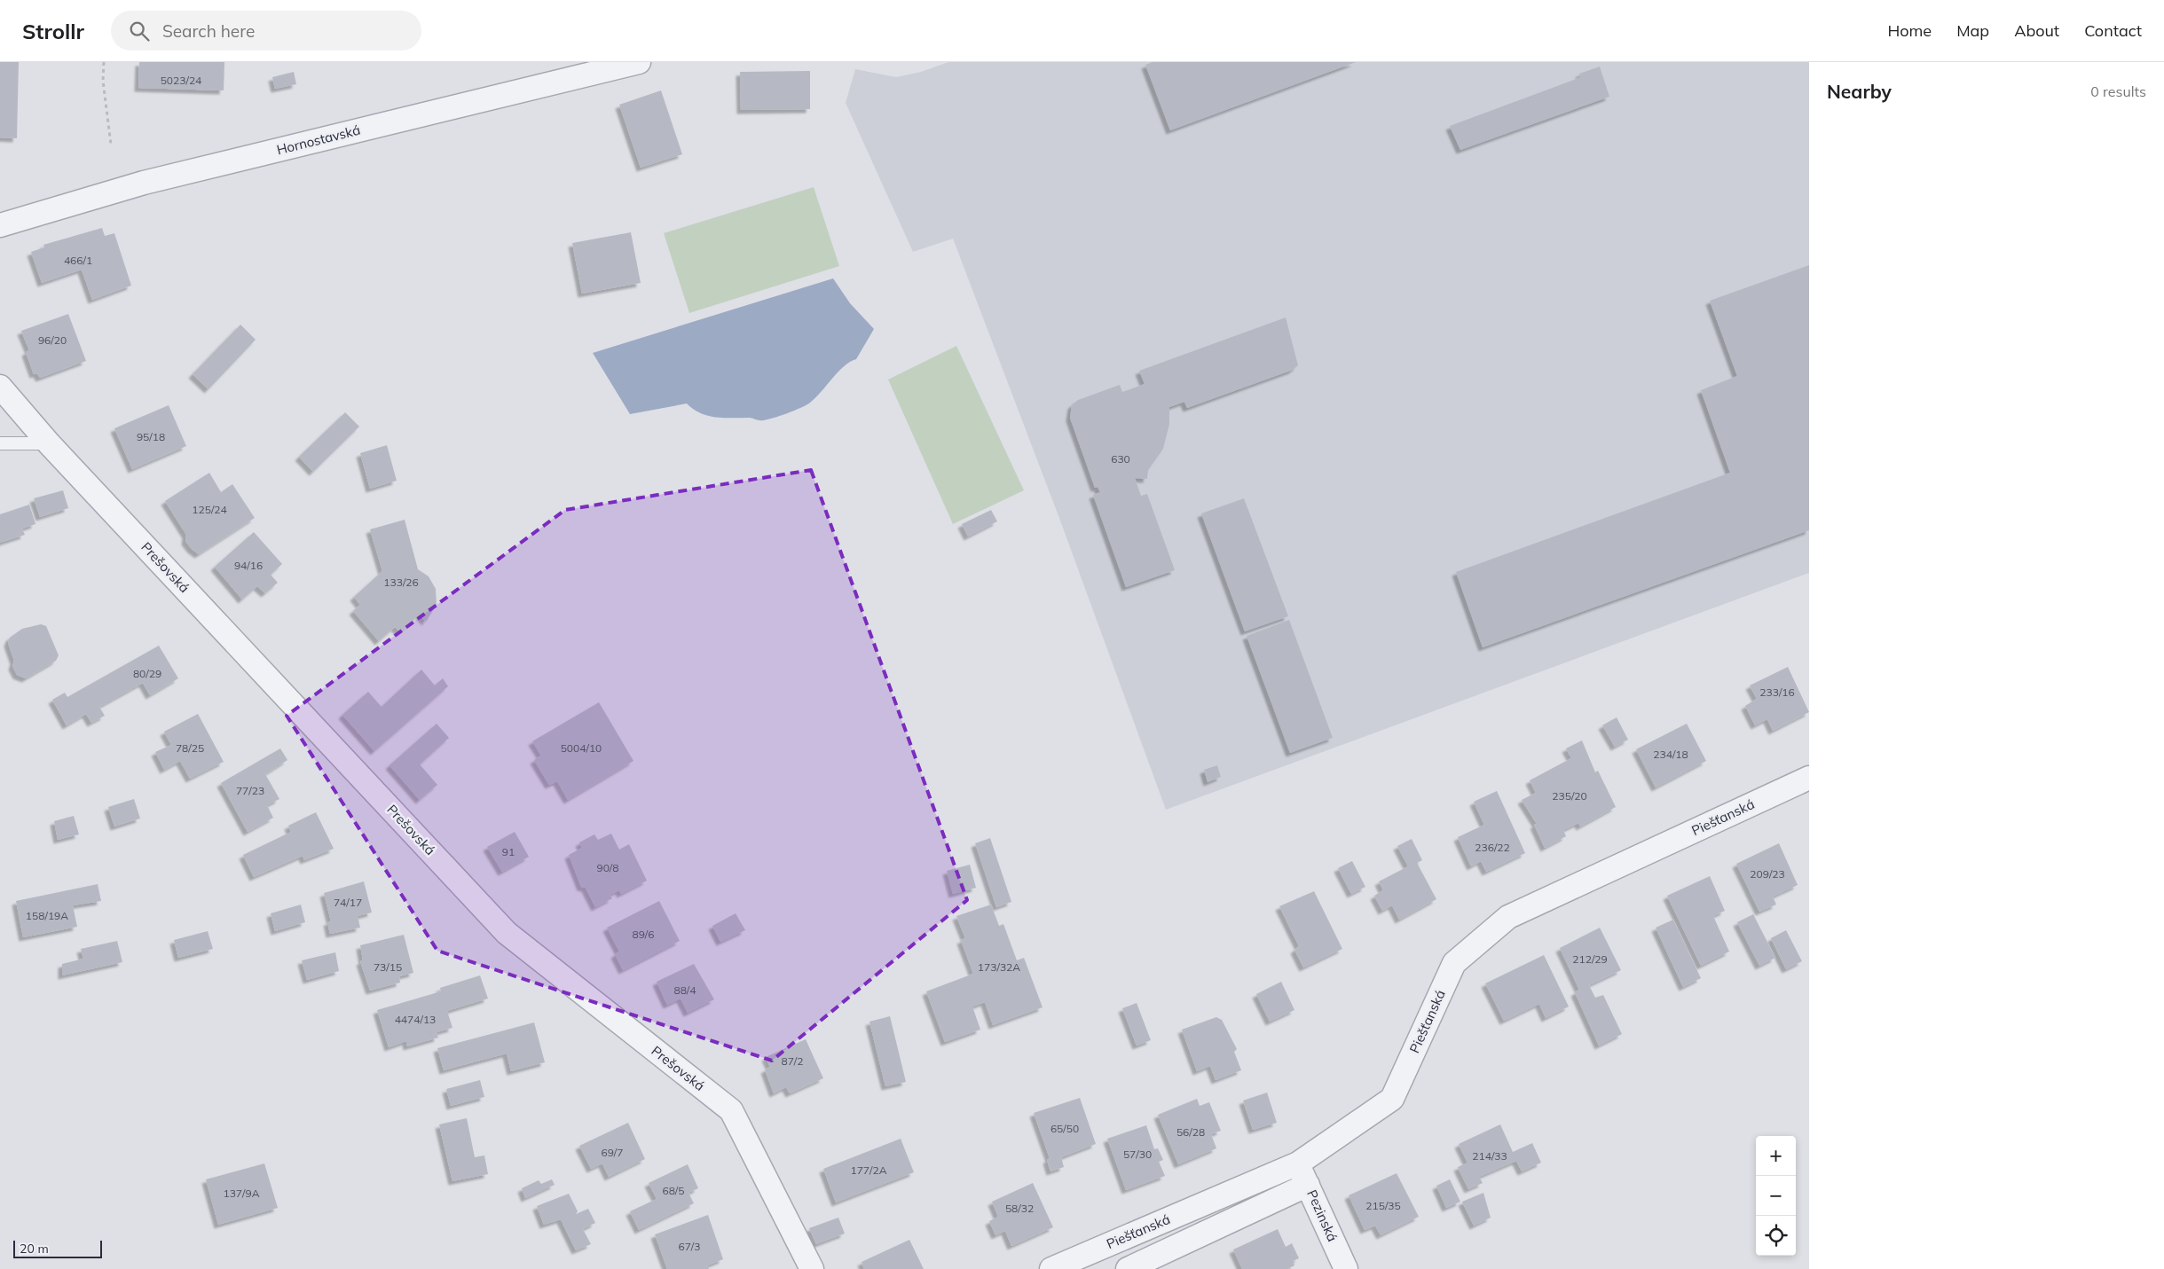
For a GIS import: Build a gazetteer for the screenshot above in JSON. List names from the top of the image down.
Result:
{
  "streets": {
    "street": [
      "Hornostavská",
      "Prešovská",
      "Piešťanská",
      "Pezinská"
    ]
  },
  "crossings": [
    ["Piešťanská", "Pezinská"]
  ],
  "house_numbers": [
    "5023/24",
    "466/1",
    "96/20",
    "95/18",
    "630",
    "125/24",
    "94/16",
    "133/26",
    "80/29",
    "233/16",
    "78/25",
    "5004/10",
    "234/18",
    "77/23",
    "235/20",
    "236/22",
    "91",
    "90/8",
    "209/23",
    "74/17",
    "158/19A",
    "89/6",
    "212/29",
    "73/15",
    "173/32A",
    "88/4",
    "4474/13",
    "87/2",
    "65/50",
    "56/28",
    "69/7",
    "57/30",
    "214/33",
    "177/2A",
    "68/5",
    "137/9A",
    "215/35",
    "58/32",
    "67/3"
  ],
  "scale_bar": "20 m",
  "page": {
    "header": "Strollr",
    "search": "Search here",
    "nav": [
      "Home",
      "Map",
      "About",
      "Contact"
    ],
    "heading": ["Nearby", "0 results"],
    "map_buttons": ["+", "−"],
    "scale": "20 m"
  }
}
